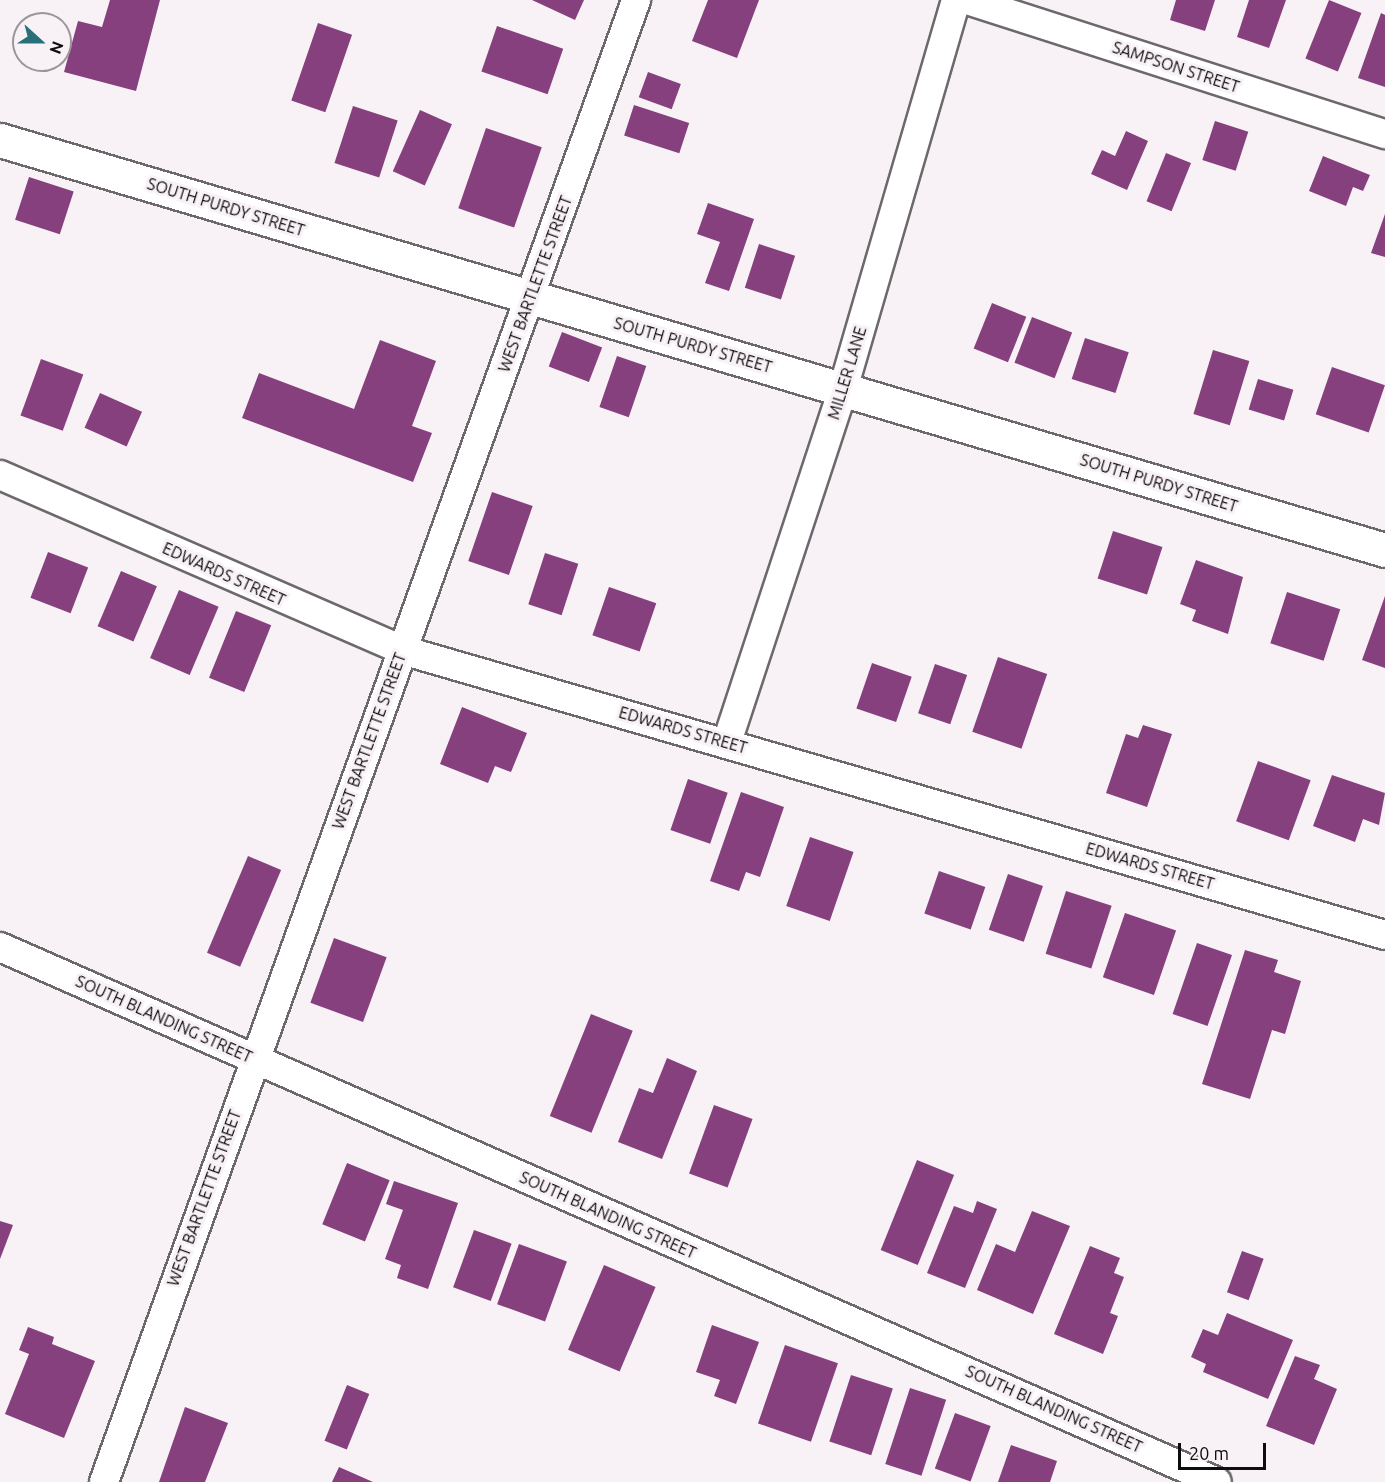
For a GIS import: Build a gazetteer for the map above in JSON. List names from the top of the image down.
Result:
{
  "streets": {
    "street": [
      "SAMPSON STREET",
      "SOUTH PURDY STREET",
      "WEST BARTLETTE STREET",
      "MILLER LANE",
      "EDWARDS STREET",
      "SOUTH BLANDING STREET"
    ]
  },
  "crossings": [
    ["SOUTH PURDY STREET", "WEST BARTLETTE STREET"],
    ["SOUTH PURDY STREET", "MILLER LANE"],
    ["WEST BARTLETTE STREET", "EDWARDS STREET"],
    ["WEST BARTLETTE STREET", "SOUTH BLANDING STREET"],
    ["MILLER LANE", "EDWARDS STREET"]
  ],
  "scale_bar": "20 m",
  "north": "right"
}
